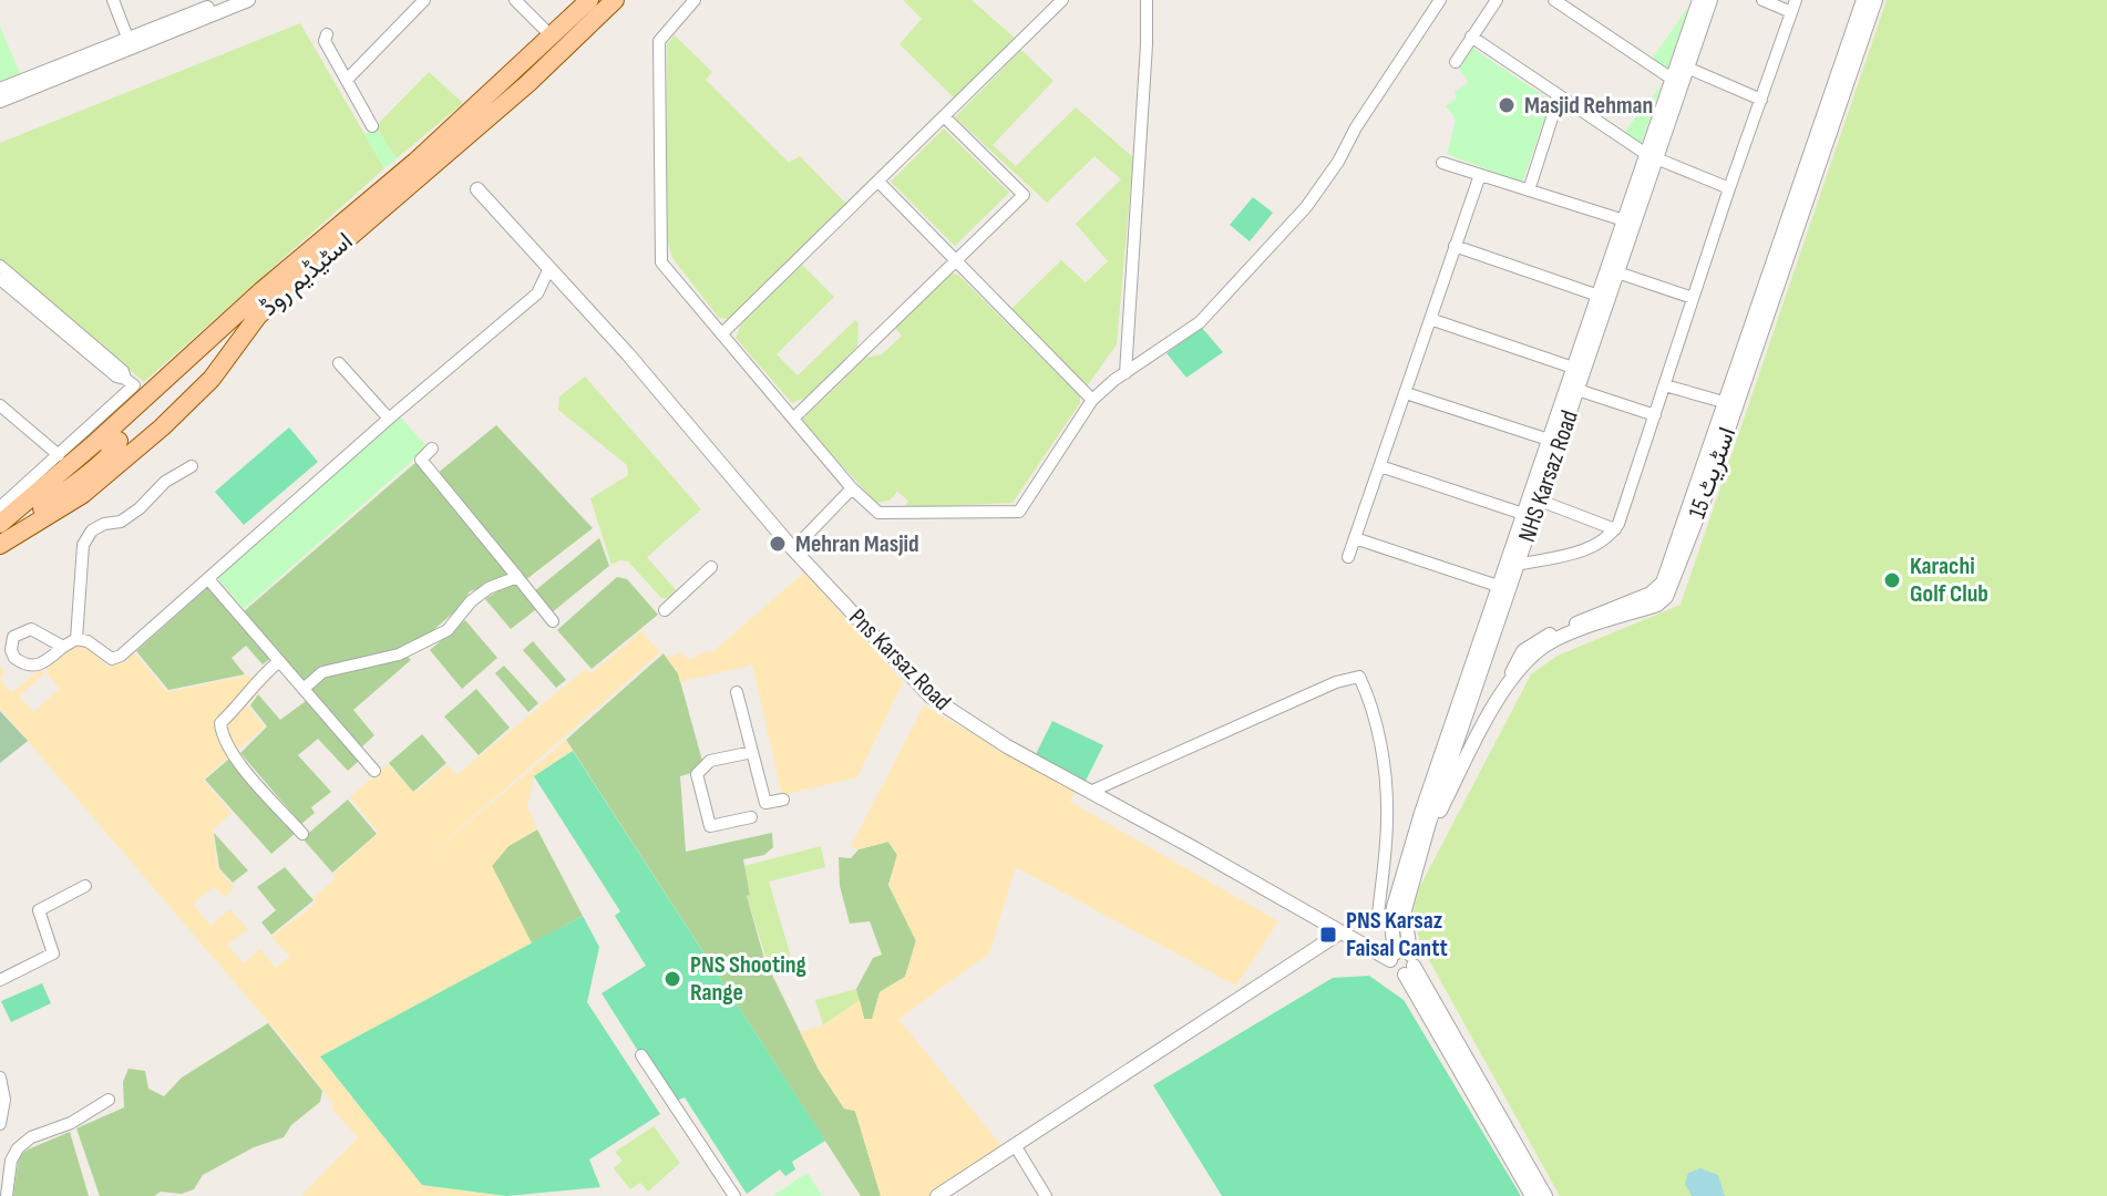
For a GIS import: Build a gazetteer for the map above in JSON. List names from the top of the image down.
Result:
{
  "streets": {
    "main road": ["اسٹیڈیم روڈ"],
    "street": ["اسٹریٹ 15", "NHS Karsaz Road", "Pns Karsaz Road"]
  },
  "crossings": [
    ["اسٹریٹ 15", "NHS Karsaz Road"],
    ["NHS Karsaz Road", "Pns Karsaz Road"]
  ],
  "places": {
    "other": [
      "Masjid Rehman",
      "Mehran Masjid",
      "Karachi Golf Club",
      "PNS Shooting Range"
    ],
    "transit": ["PNS Karsaz Faisal Cantt"]
  }
}
